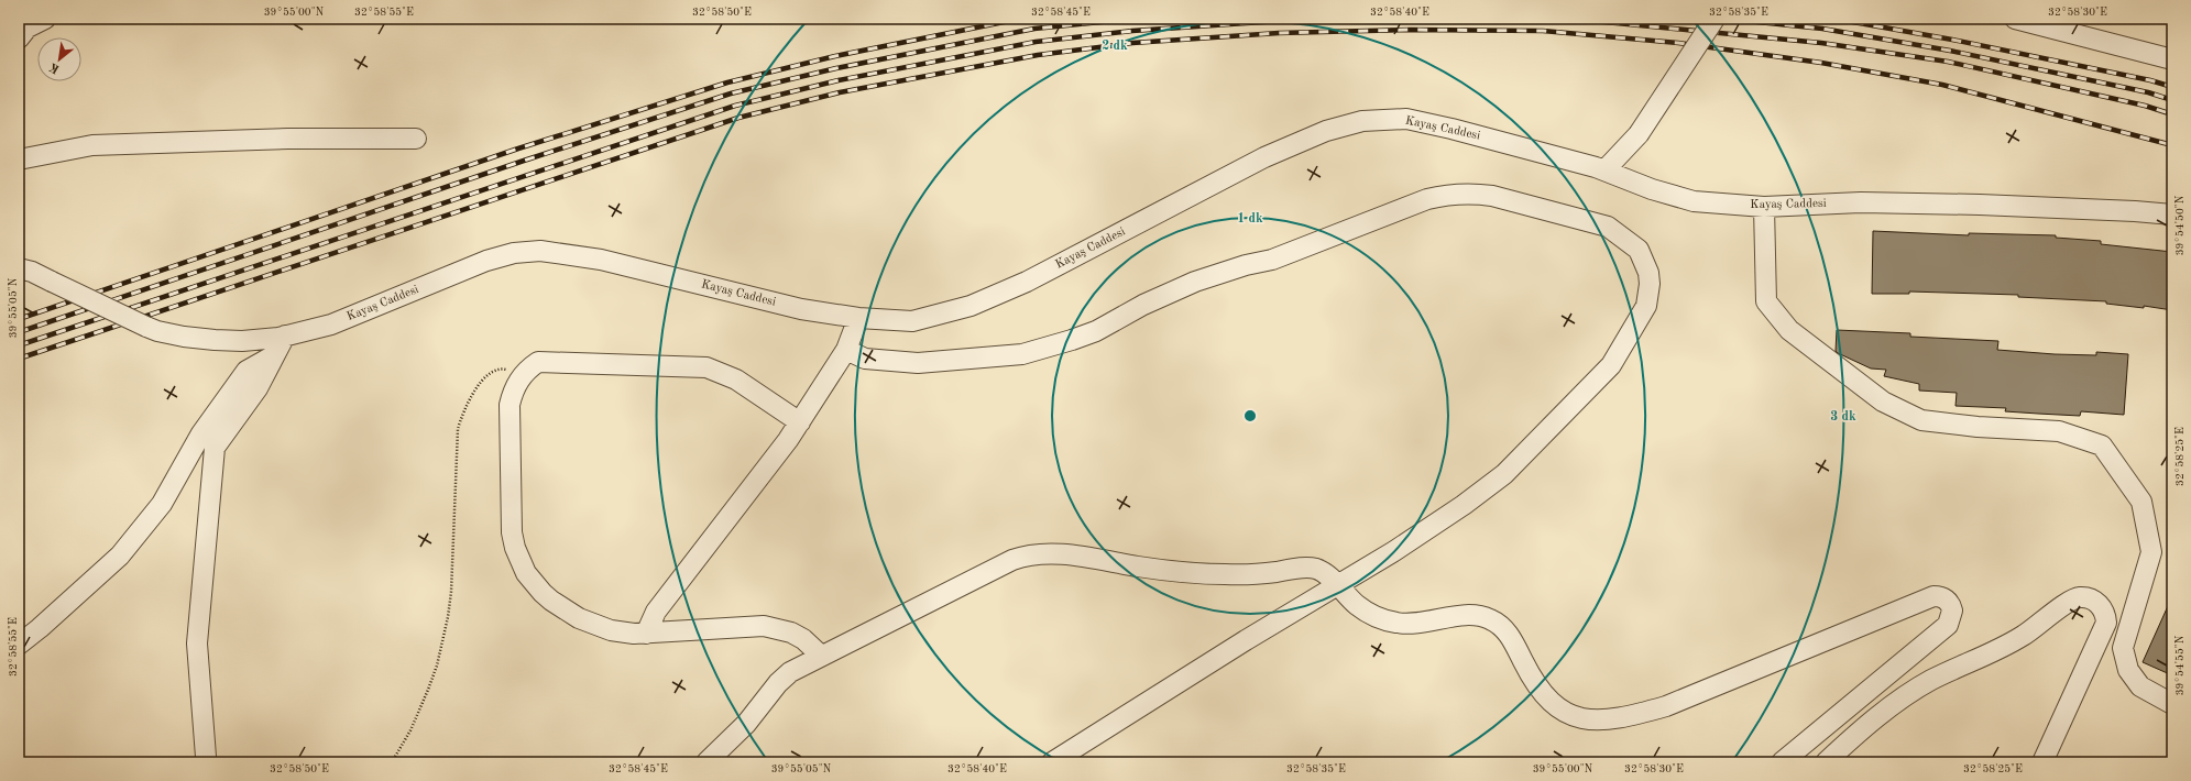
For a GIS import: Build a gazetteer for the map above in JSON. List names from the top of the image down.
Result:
{
  "streets": {
    "street": ["Kayaş Caddesi"]
  },
  "north": "bottom left",
  "coordinates": [
    "39°55'00\"N",
    "32°58'55\"E",
    "32°58'50\"E",
    "32°58'45\"E",
    "32°58'40\"E",
    "32°58'35\"E",
    "32°58'30\"E",
    "39°54'50\"N",
    "39°55'05\"N",
    "32°58'25\"E",
    "39°54'55\"N"
  ],
  "rings": ["2 dk", "1 dk", "3 dk"]
}
